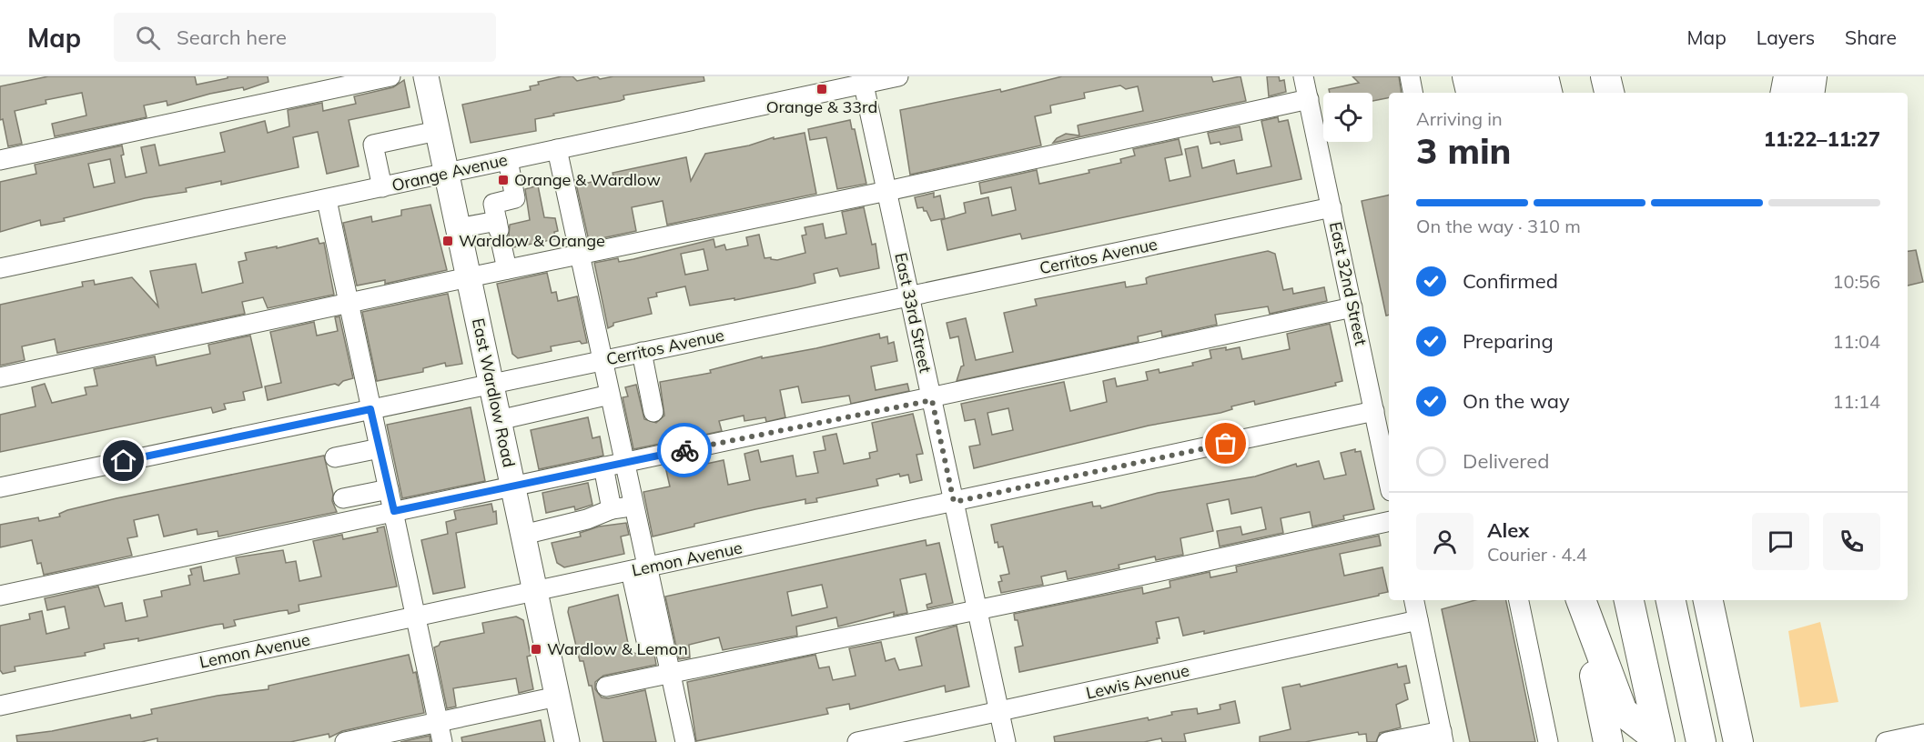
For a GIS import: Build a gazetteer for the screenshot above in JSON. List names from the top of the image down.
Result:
{
  "streets": {
    "main road": ["East Wardlow Road"],
    "street": [
      "Orange Avenue",
      "Cerritos Avenue",
      "East 32nd Street",
      "East 33rd Street",
      "Lemon Avenue",
      "Lewis Avenue"
    ]
  },
  "crossings": [
    ["Orange Avenue", "East 33rd Street"],
    ["Orange Avenue", "East Wardlow Road"],
    ["Cerritos Avenue", "East 32nd Street"],
    ["Cerritos Avenue", "East 33rd Street"],
    ["Cerritos Avenue", "East Wardlow Road"],
    ["East 32nd Street", "Lemon Avenue"],
    ["East 33rd Street", "Lemon Avenue"],
    ["East 33rd Street", "Lewis Avenue"],
    ["East Wardlow Road", "Lemon Avenue"]
  ],
  "places": {
    "transit": [
      "Orange & 33rd",
      "Orange & Wardlow",
      "Wardlow & Orange",
      "Wardlow & Lemon"
    ]
  },
  "page": {
    "header": "Map",
    "search": "Search here",
    "nav": ["Map", "Layers", "Share"],
    "heading": ["3 min", "Arriving in", "11:22–11:27"],
    "panel": ["Alex", "Courier · 4.4"],
    "bar": "On the way · 310 m",
    "list": [
      ["Confirmed", "10:56"],
      ["Preparing", "11:04"],
      ["On the way", "11:14"],
      "Delivered"
    ]
  }
}
